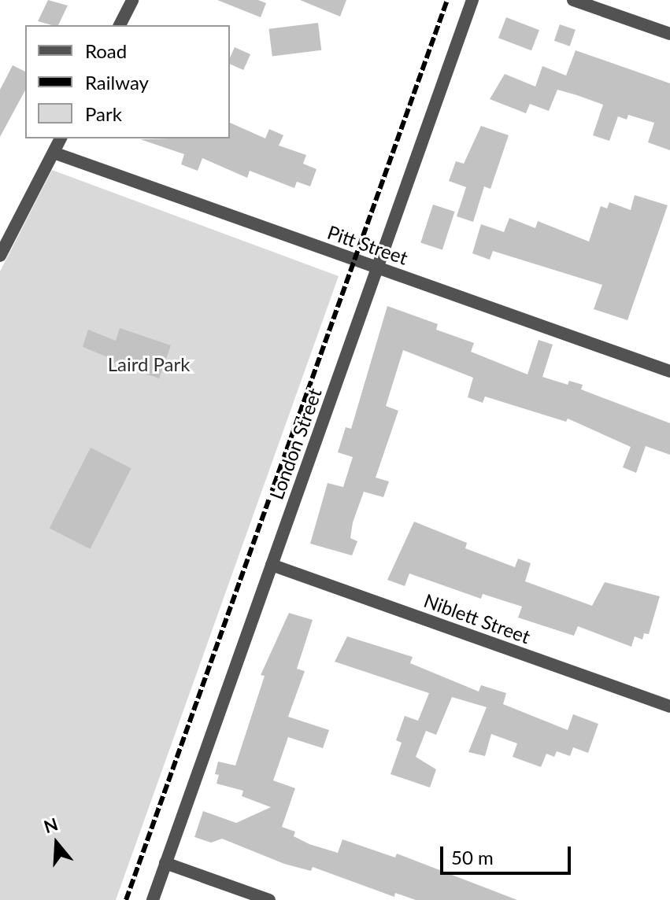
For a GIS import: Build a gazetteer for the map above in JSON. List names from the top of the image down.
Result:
{
  "streets": {
    "street": ["Pitt Street", "London Street", "Niblett Street"]
  },
  "crossings": [
    ["Pitt Street", "London Street"],
    ["London Street", "Niblett Street"]
  ],
  "parks": ["Laird Park"],
  "legend": ["Road", "Railway", "Park"],
  "scale_bar": "50 m",
  "north": "top"
}
